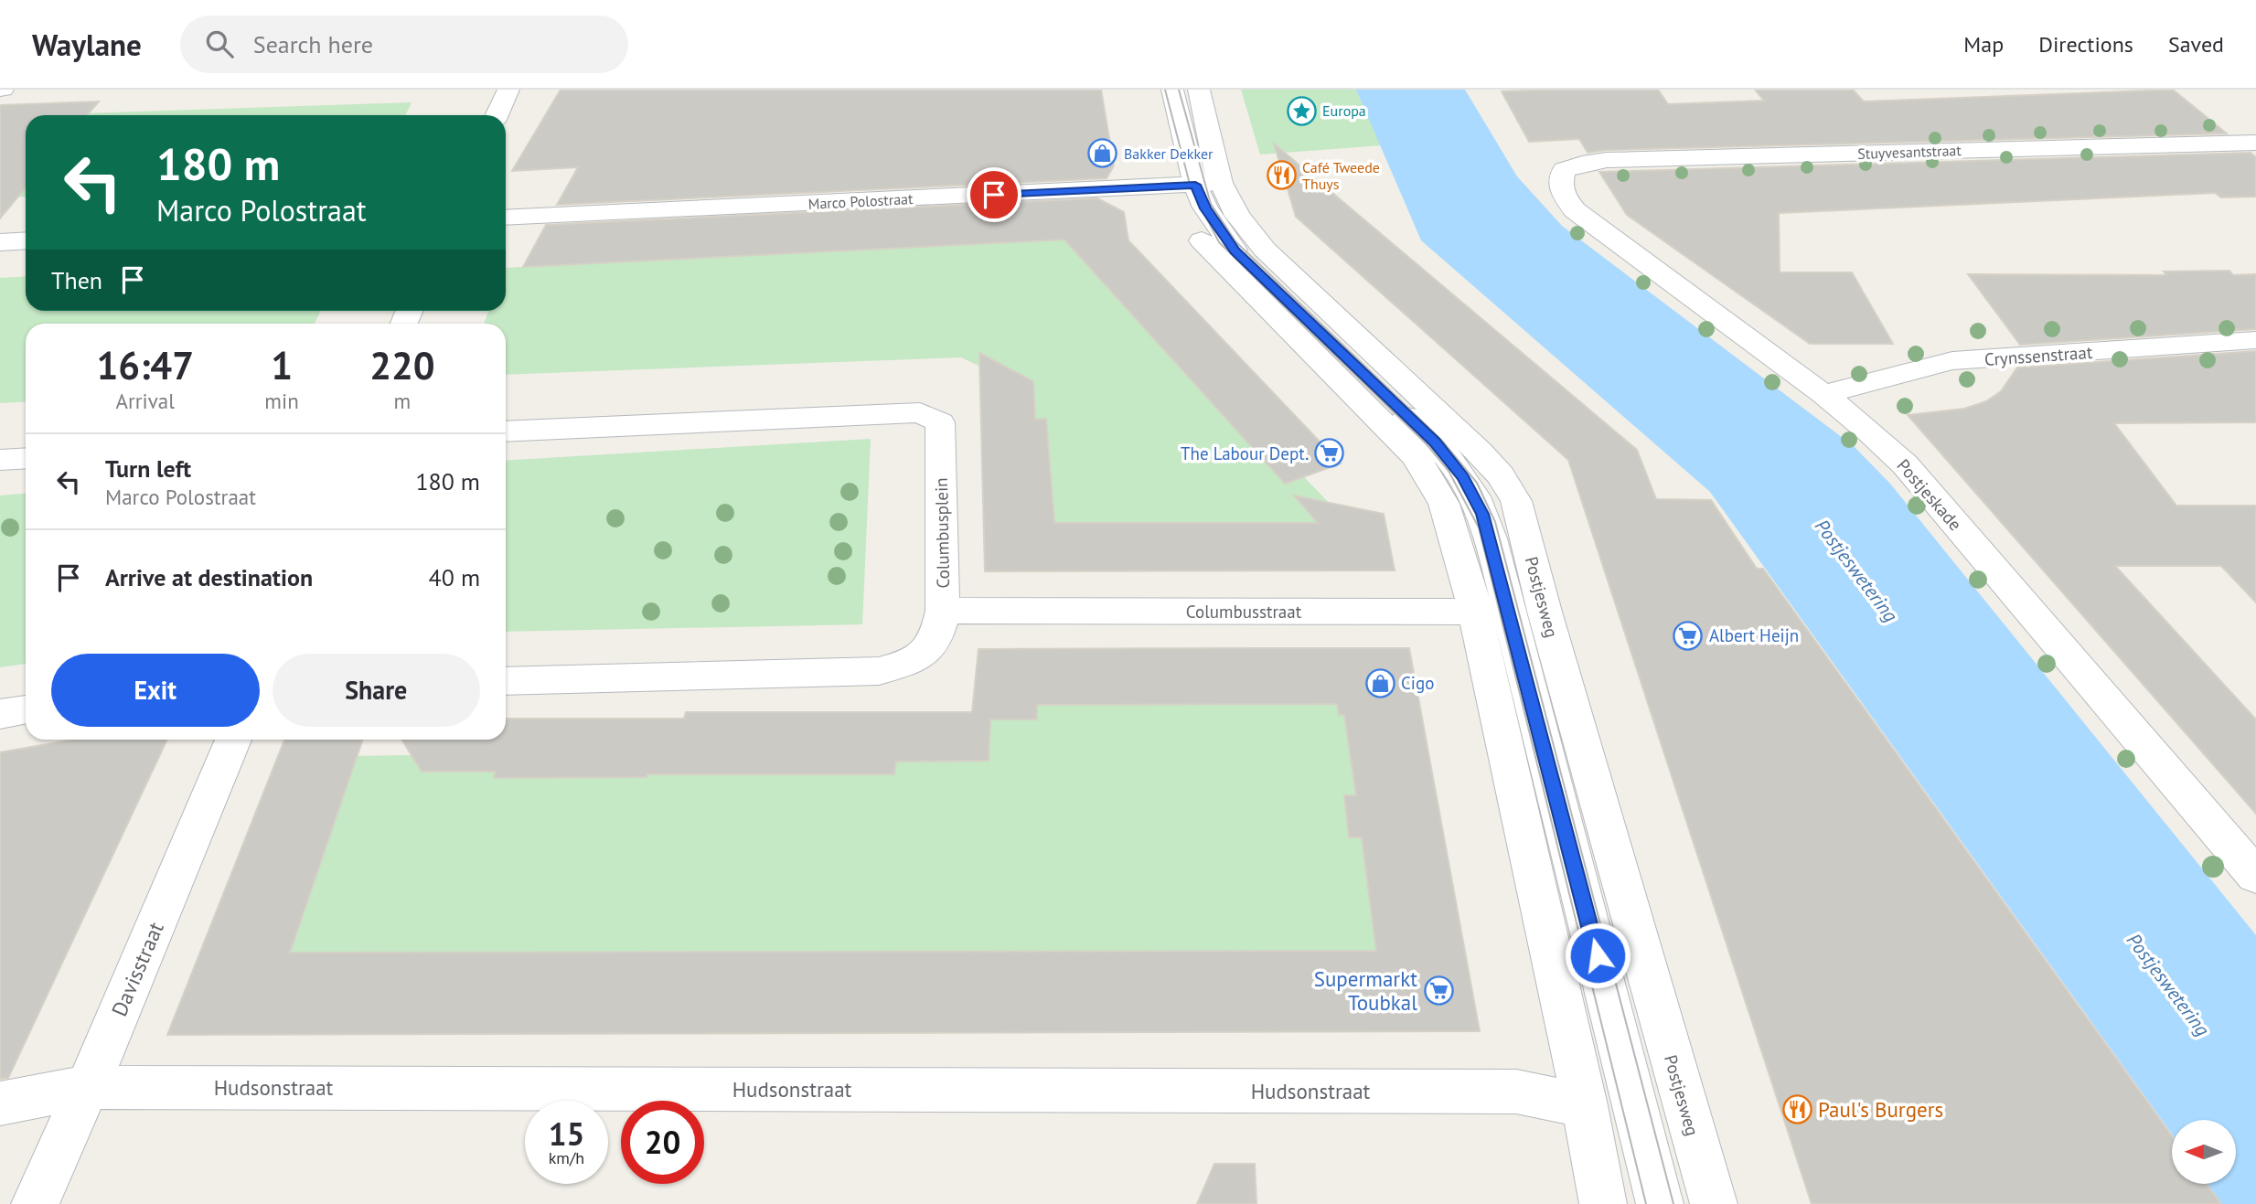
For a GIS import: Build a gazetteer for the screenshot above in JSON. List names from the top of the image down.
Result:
{
  "streets": {
    "street": [
      "Stuyvesantstraat",
      "Marco Polostraat",
      "Crynssenstraat",
      "Postjeskade",
      "Columbusplein",
      "Postjesweg",
      "Columbusstraat",
      "Davisstraat",
      "Hudsonstraat"
    ]
  },
  "crossings": [
    ["Stuyvesantstraat", "Postjeskade"],
    ["Marco Polostraat", "Postjesweg"],
    ["Crynssenstraat", "Postjeskade"],
    ["Columbusplein", "Columbusstraat"],
    ["Postjesweg", "Columbusstraat"],
    ["Postjesweg", "Hudsonstraat"],
    ["Davisstraat", "Hudsonstraat"]
  ],
  "water": ["Postjeswetering"],
  "places": {
    "place": ["Europa"],
    "shop": ["Bakker Dekker", "Cigo"],
    "restaurant": ["Café Tweede Thuys", "Paul's Burgers"],
    "supermarket": ["The Labour Dept.", "Albert Heijn", "Supermarkt Toubkal"]
  },
  "north": "left",
  "page": {
    "header": "Waylane",
    "search": "Search here",
    "nav": ["Map", "Directions", "Saved"],
    "turn": ["180 m", "Marco Polostraat"],
    "then": "Then",
    "eta": [
      "16:47",
      "Arrival",
      "1",
      "min",
      "220",
      "m"
    ],
    "list": [
      {
        "name": "Turn left",
        "note": "Marco Polostraat",
        "value": "180 m"
      },
      {
        "name": "Arrive at destination",
        "value": "40 m"
      }
    ],
    "buttons": ["Exit", "Share"],
    "speed": "15 km/h",
    "limit": "20"
  }
}
